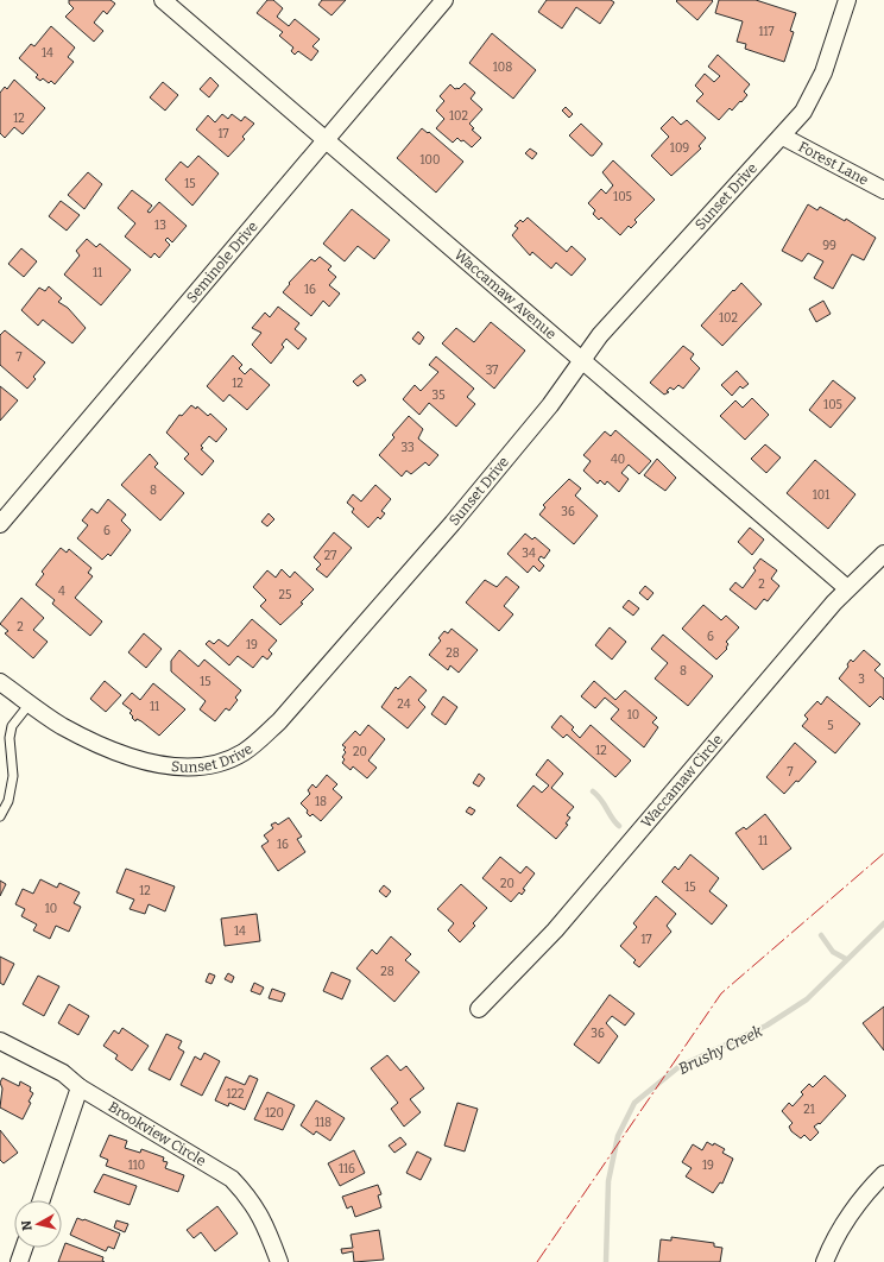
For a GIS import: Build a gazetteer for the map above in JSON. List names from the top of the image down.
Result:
{
  "streets": {
    "street": [
      "Forest Lane",
      "Sunset Drive",
      "Seminole Drive",
      "Waccamaw Avenue",
      "Waccamaw Circle",
      "Brookview Circle"
    ]
  },
  "crossings": [
    ["Forest Lane", "Sunset Drive"],
    ["Sunset Drive", "Waccamaw Avenue"],
    ["Seminole Drive", "Waccamaw Avenue"],
    ["Waccamaw Avenue", "Waccamaw Circle"]
  ],
  "water": ["Brushy Creek"],
  "house_numbers": [
    "117",
    "14",
    "108",
    "102",
    "12",
    "17",
    "109",
    "100",
    "15",
    "105",
    "13",
    "99",
    "11",
    "16",
    "102",
    "7",
    "37",
    "12",
    "35",
    "105",
    "33",
    "40",
    "8",
    "101",
    "36",
    "6",
    "34",
    "27",
    "2",
    "4",
    "25",
    "2",
    "6",
    "19",
    "28",
    "8",
    "3",
    "15",
    "24",
    "11",
    "10",
    "5",
    "12",
    "20",
    "7",
    "18",
    "11",
    "16",
    "20",
    "15",
    "12",
    "10",
    "14",
    "17",
    "28",
    "36",
    "122",
    "21",
    "120",
    "118",
    "110",
    "19",
    "116"
  ],
  "north": "left"
}
